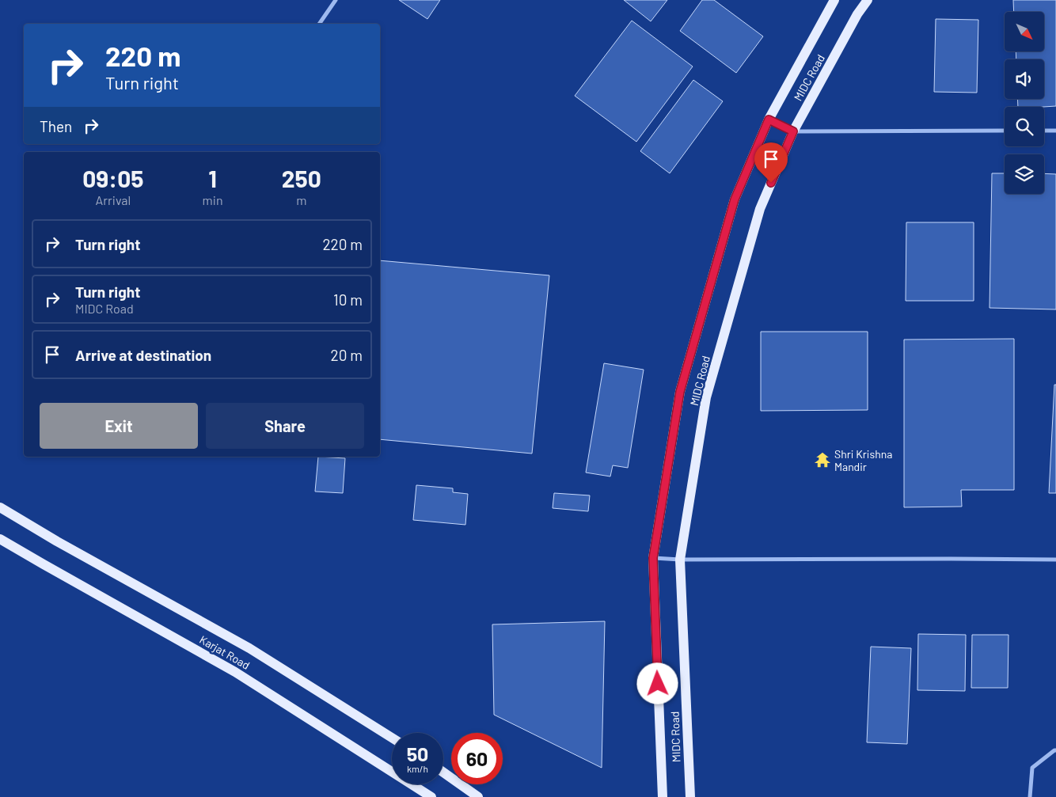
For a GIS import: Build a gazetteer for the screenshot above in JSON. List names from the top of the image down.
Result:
{
  "streets": {
    "main road": ["MIDC Road", "Karjat Road"]
  },
  "places": {
    "temple": ["Shri Krishna Mandir"]
  },
  "north": "bottom right",
  "page": {
    "turn": ["220 m", "Turn right"],
    "then": "Then",
    "eta": [
      "09:05",
      "Arrival",
      "1",
      "min",
      "250",
      "m"
    ],
    "list": [
      {
        "name": "Turn right",
        "value": "220 m"
      },
      {
        "name": "Turn right",
        "note": "MIDC Road",
        "value": "10 m"
      },
      {
        "name": "Arrive at destination",
        "value": "20 m"
      }
    ],
    "buttons": ["Exit", "Share"],
    "speed": "50 km/h",
    "limit": "60"
  }
}
